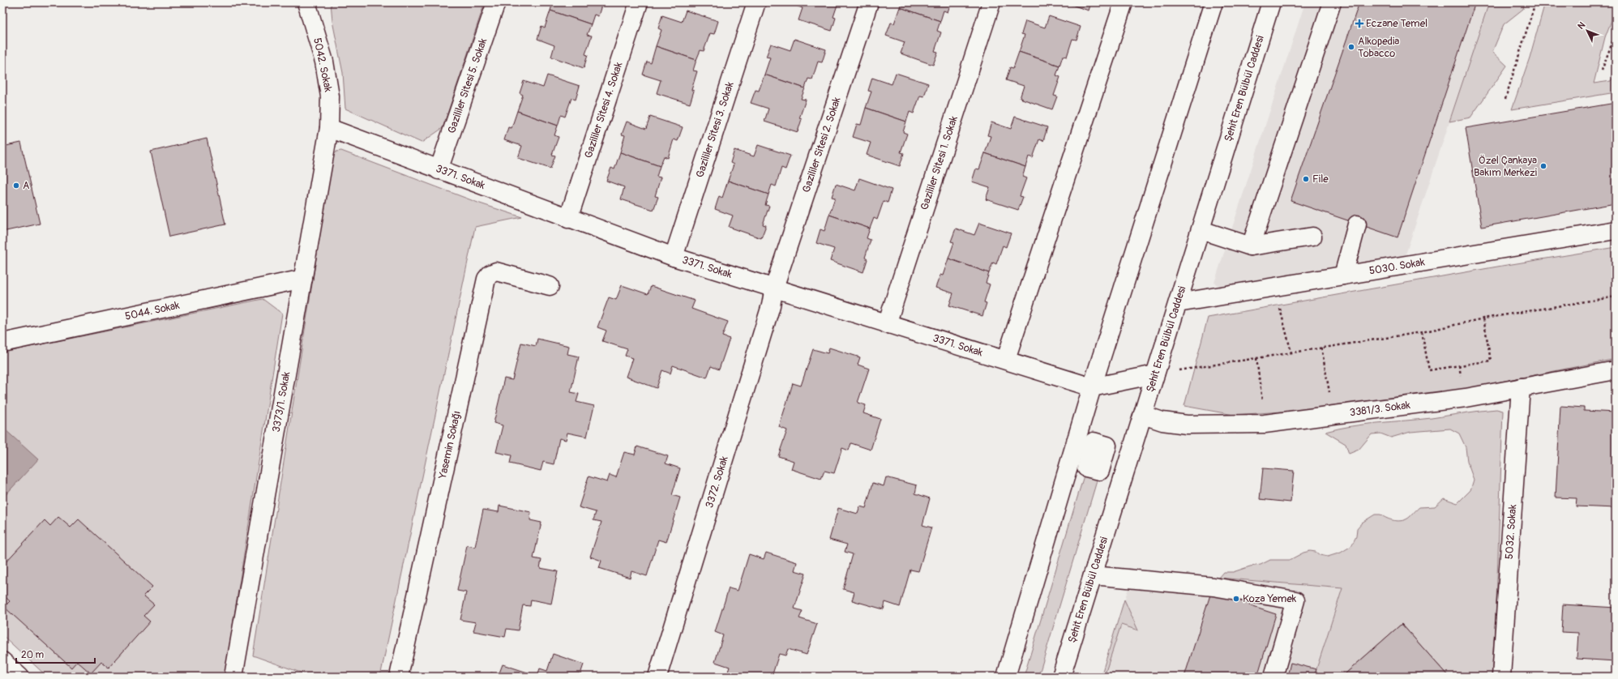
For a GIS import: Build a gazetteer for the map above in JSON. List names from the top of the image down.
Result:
{
  "streets": {
    "street": [
      "5042. Sokak",
      "Gazililer Sitesi 5. Sokak",
      "Şehit Eren Bülbül Caddesi",
      "Gazililer Sitesi 4. Sokak",
      "Gazililer Sitesi 3. Sokak",
      "Gazililer Sitesi 2. Sokak",
      "Gazililer Sitesi 1. Sokak",
      "3371. Sokak",
      "5030. Sokak",
      "5044. Sokak",
      "3373/1. Sokak",
      "3381/3. Sokak",
      "Yasemin Sokağı",
      "3372. Sokak",
      "5032. Sokak"
    ]
  },
  "crossings": [
    ["5042. Sokak", "3371. Sokak"],
    ["5042. Sokak", "3373/1. Sokak"],
    ["Gazililer Sitesi 5. Sokak", "3371. Sokak"],
    ["Şehit Eren Bülbül Caddesi", "5030. Sokak"],
    ["Şehit Eren Bülbül Caddesi", "3381/3. Sokak"],
    ["Gazililer Sitesi 4. Sokak", "3371. Sokak"],
    ["Gazililer Sitesi 3. Sokak", "3371. Sokak"],
    ["Gazililer Sitesi 2. Sokak", "3371. Sokak"],
    ["Gazililer Sitesi 2. Sokak", "3372. Sokak"],
    ["Gazililer Sitesi 1. Sokak", "3371. Sokak"],
    ["3371. Sokak", "3373/1. Sokak"],
    ["3371. Sokak", "3372. Sokak"],
    ["5044. Sokak", "3373/1. Sokak"],
    ["3381/3. Sokak", "5032. Sokak"]
  ],
  "places": {
    "health": ["Eczane Temel"],
    "other": [
      "Alkopedia Tobacco",
      "Özel Çankaya Bakım Merkezi",
      "File",
      "A",
      "Koza Yemek"
    ]
  },
  "scale_bar": "20 m",
  "north": "top left"
}
